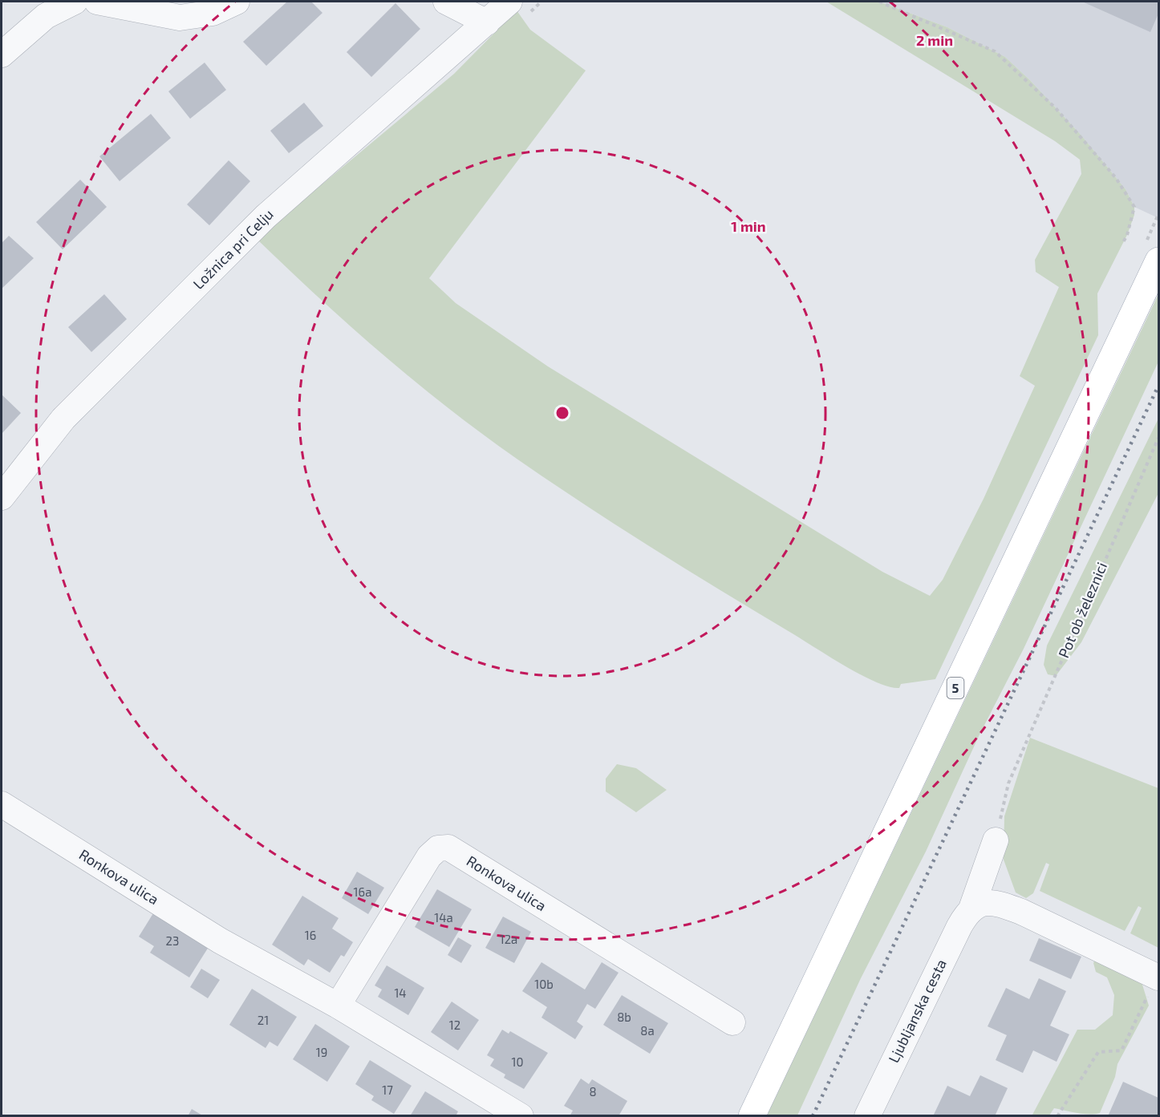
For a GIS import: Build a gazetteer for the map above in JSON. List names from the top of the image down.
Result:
{
  "streets": {
    "main road": ["5"],
    "street": ["Ložnica pri Celju", "Ronkova ulica", "Ljubljanska cesta"],
    "path": ["Pot ob železnici"]
  },
  "crossings": [
    ["Pot ob železnici", "Ljubljanska cesta"]
  ],
  "house_numbers": [
    "16a",
    "14a",
    "16",
    "12a",
    "23",
    "10b",
    "14",
    "8b",
    "21",
    "12",
    "8a",
    "19",
    "10",
    "17",
    "8"
  ],
  "rings": ["2 min", "1 min"]
}
